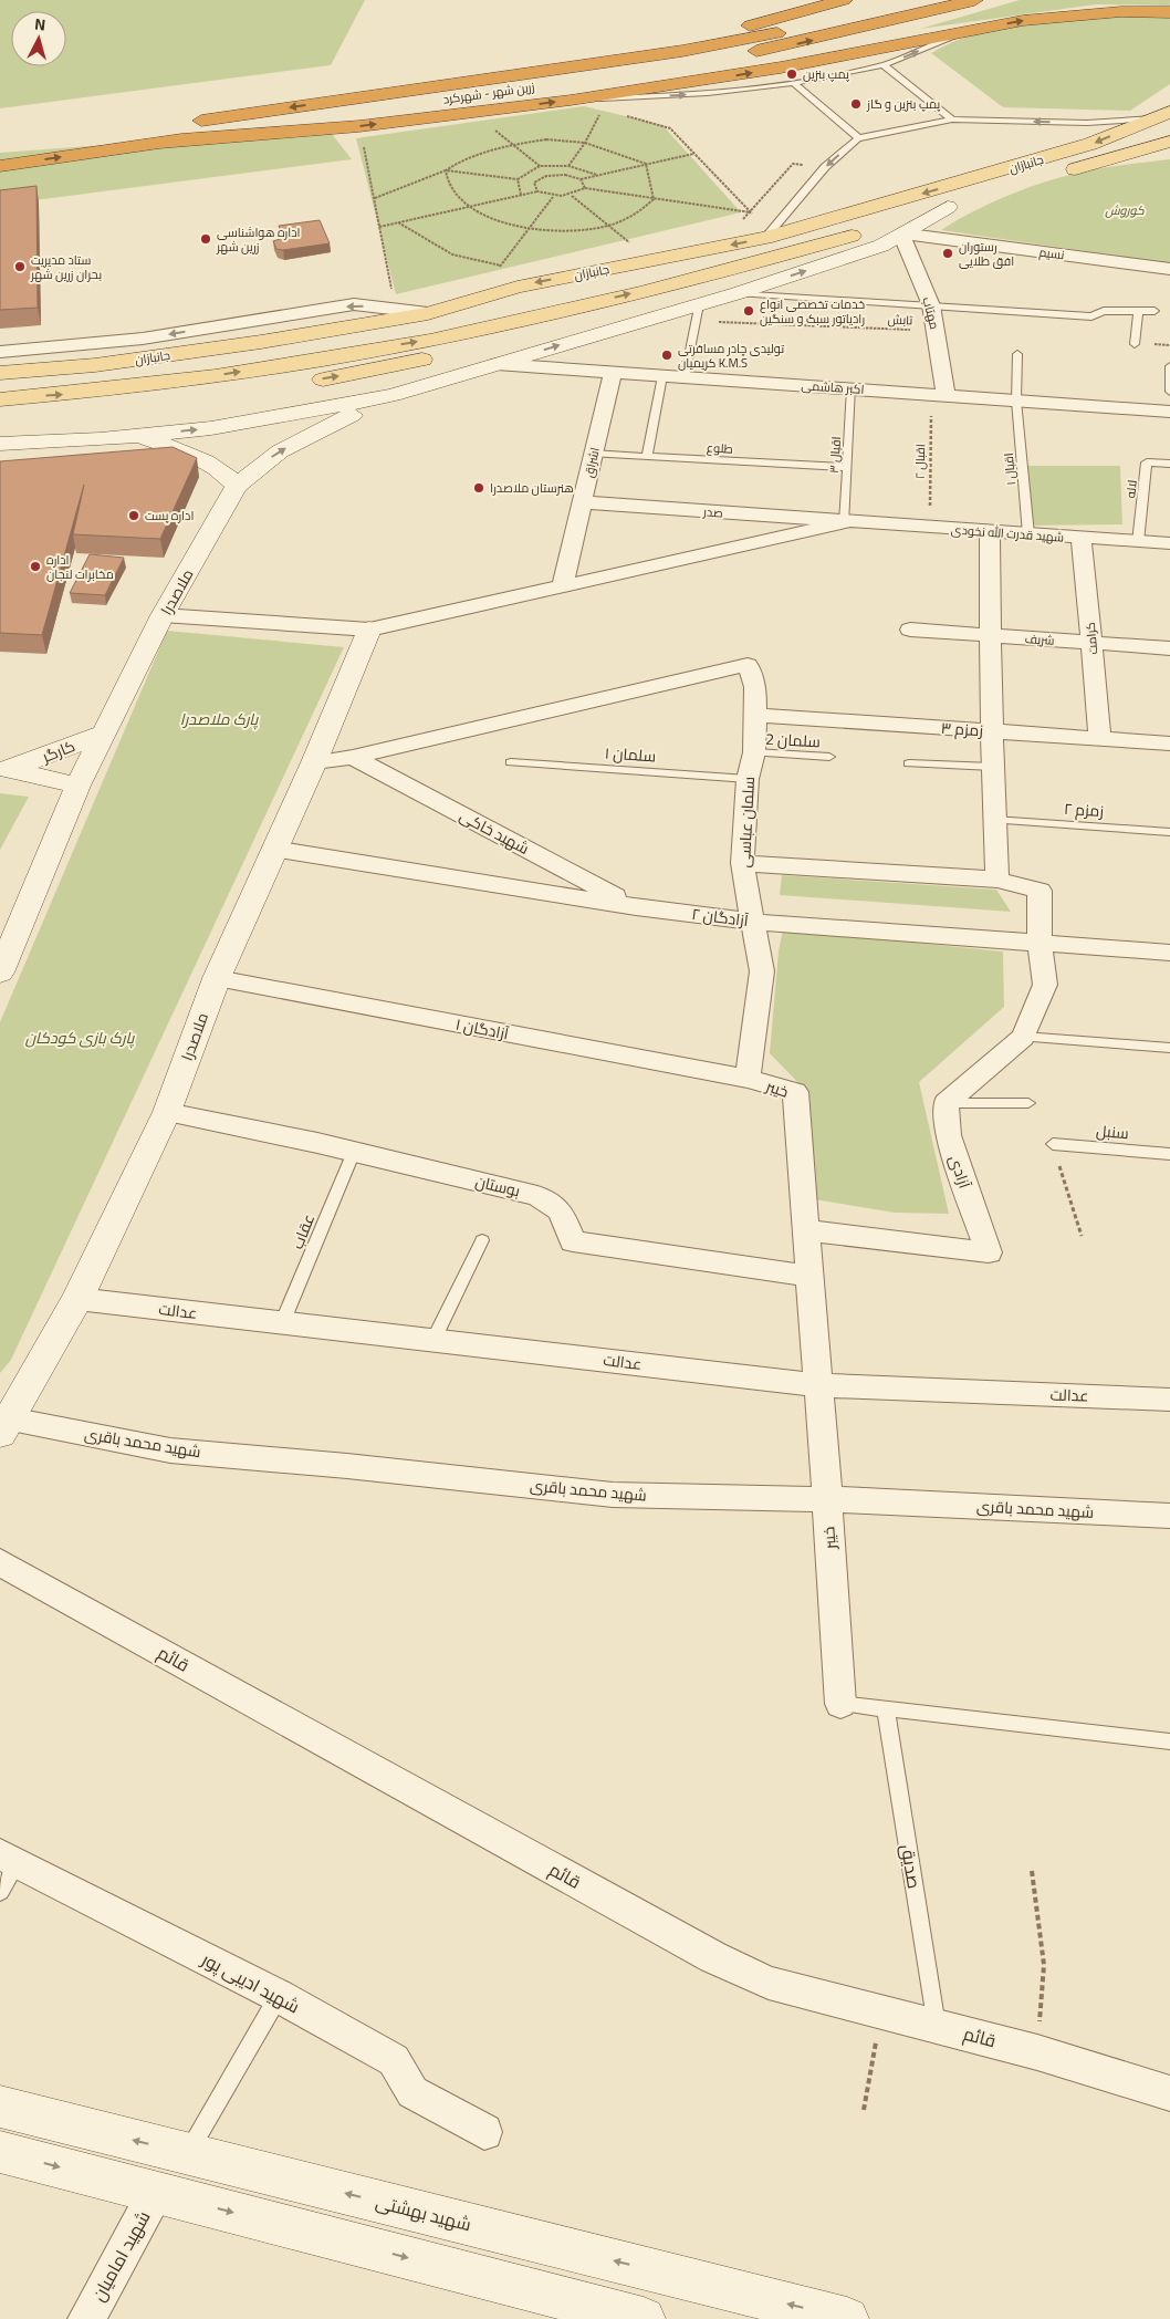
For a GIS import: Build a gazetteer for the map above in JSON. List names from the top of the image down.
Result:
{
  "streets": {
    "highway": ["زرین شهر - شهرکرد"],
    "main road": ["جانبازان"],
    "street": [
      "نسیم",
      "مهتاب",
      "اکبر هاشمی",
      "اشراق",
      "صدر",
      "شهید قدرت الله نخودی",
      "ملاصدرا",
      "کرامت",
      "شریف",
      "زمزم ۳",
      "کارگر",
      "سلمان عباسی",
      "شهید خاکی",
      "آزادگان ۲",
      "آزادگان ۱",
      "خیبر",
      "آزادی",
      "بوستان",
      "عدالت",
      "شهید محمد باقری",
      "قائم",
      "شهید ادیبی پور",
      "شهید بهشتی",
      "شهید امامیان"
    ],
    "lane": [
      "طلوع",
      "اقبال ۳",
      "اقبال ۱",
      "لاله",
      "سلمان 2",
      "سلمان ۱",
      "زمزم ۲",
      "سنبل",
      "عقاب",
      "صدیق"
    ],
    "path": ["تابش", "اقبال ۲"]
  },
  "crossings": [
    ["نسیم", "مهتاب"],
    ["مهتاب", "تابش"],
    ["مهتاب", "اکبر هاشمی"],
    ["مهتاب", "اقبال ۲"],
    ["اکبر هاشمی", "اقبال ۳"],
    ["اکبر هاشمی", "اقبال ۲"],
    ["اکبر هاشمی", "اشراق"],
    ["اکبر هاشمی", "اقبال ۱"],
    ["طلوع", "اقبال ۳"],
    ["طلوع", "اشراق"],
    ["اقبال ۳", "صدر"],
    ["اقبال ۳", "شهید قدرت الله نخودی"],
    ["اقبال ۲", "شهید قدرت الله نخودی"],
    ["اشراق", "صدر"],
    ["اقبال ۱", "شهید قدرت الله نخودی"],
    ["لاله", "شهید قدرت الله نخودی"],
    ["صدر", "شهید قدرت الله نخودی"],
    ["شهید قدرت الله نخودی", "کرامت"],
    ["ملاصدرا", "کارگر"],
    ["ملاصدرا", "آزادگان ۲"],
    ["ملاصدرا", "آزادگان ۱"],
    ["ملاصدرا", "بوستان"],
    ["ملاصدرا", "عدالت"],
    ["ملاصدرا", "شهید محمد باقری"],
    ["کرامت", "شریف"],
    ["کرامت", "زمزم ۳"],
    ["زمزم ۳", "سلمان عباسی"],
    ["سلمان 2", "سلمان عباسی"],
    ["سلمان ۱", "سلمان عباسی"],
    ["سلمان عباسی", "شهید خاکی"],
    ["سلمان عباسی", "آزادگان ۲"],
    ["سلمان عباسی", "آزادگان ۱"],
    ["سلمان عباسی", "خیبر"],
    ["شهید خاکی", "آزادگان ۲"],
    ["آزادگان ۱", "خیبر"],
    ["خیبر", "آزادی"],
    ["خیبر", "بوستان"],
    ["خیبر", "عدالت"],
    ["خیبر", "شهید محمد باقری"],
    ["خیبر", "صدیق"],
    ["بوستان", "عقاب"],
    ["عقاب", "عدالت"],
    ["قائم", "صدیق"]
  ],
  "parks": ["کوروش", "پارک ملاصدرا", "پارک بازی کودکان"],
  "places": [
    "پمپ بنزین",
    "پمپ بنزین و گاز",
    "اداره هواشناسی زرین شهر",
    "رستوران افق طلایی",
    "ستاد مدیریت بحران زرین شهر",
    "خدمات تخصصی انواع رادیاتور سبک و سنگین",
    "تولیدی چادر مسافرتی کریمیان K.M.S",
    "هنرستان ملاصدرا",
    "اداره پست",
    "اداره مخابرات لنجان"
  ],
  "north": "top"
}
